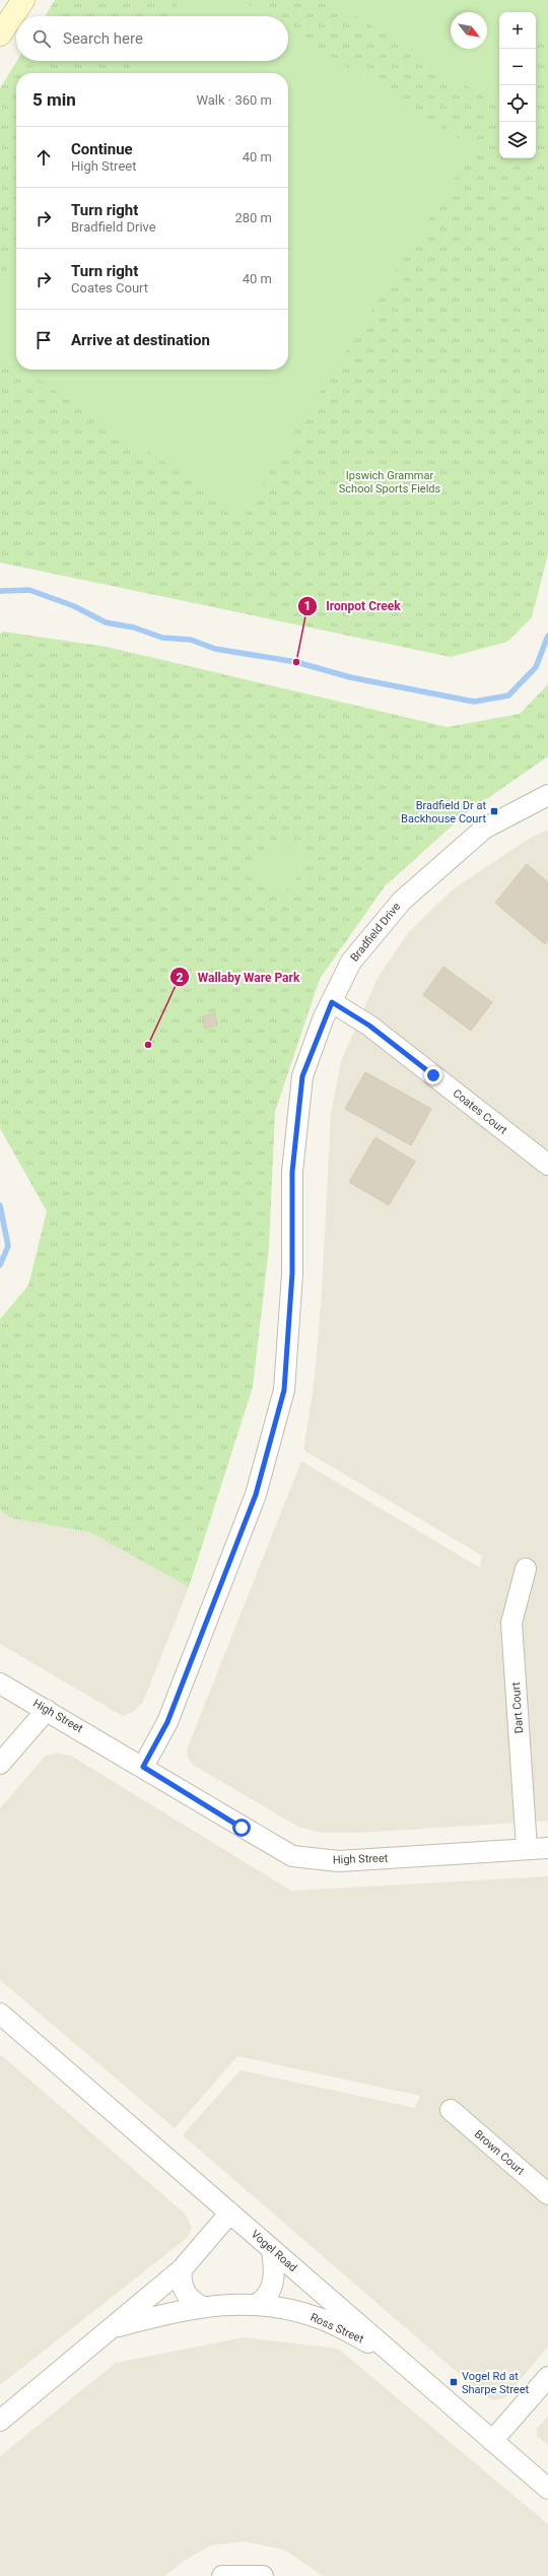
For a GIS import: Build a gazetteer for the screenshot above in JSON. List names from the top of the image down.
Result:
{
  "streets": {
    "street": [
      "Bradfield Drive",
      "Coates Court",
      "Dart Court",
      "High Street",
      "Brown Court",
      "Vogel Road",
      "Ross Street"
    ]
  },
  "crossings": [
    ["Bradfield Drive", "Coates Court"],
    ["Bradfield Drive", "High Street"],
    ["Dart Court", "High Street"],
    ["Vogel Road", "Ross Street"]
  ],
  "parks": ["Ipswich Grammar School Sports Fields"],
  "places": {
    "other": ["Ironpot Creek", "Wallaby Ware Park"],
    "transit": ["Bradfield Dr at Backhouse Court", "Vogel Rd at Sharpe Street"]
  },
  "north": "bottom right",
  "page": {
    "map_buttons": ["+", "−"],
    "search": "Search here",
    "heading": ["5 min", "Walk · 360 m"],
    "list": [
      ["Continue", "High Street", "40 m"],
      ["Turn right", "Bradfield Drive", "280 m"],
      ["Turn right", "Coates Court", "40 m"],
      "Arrive at destination"
    ]
  }
}
